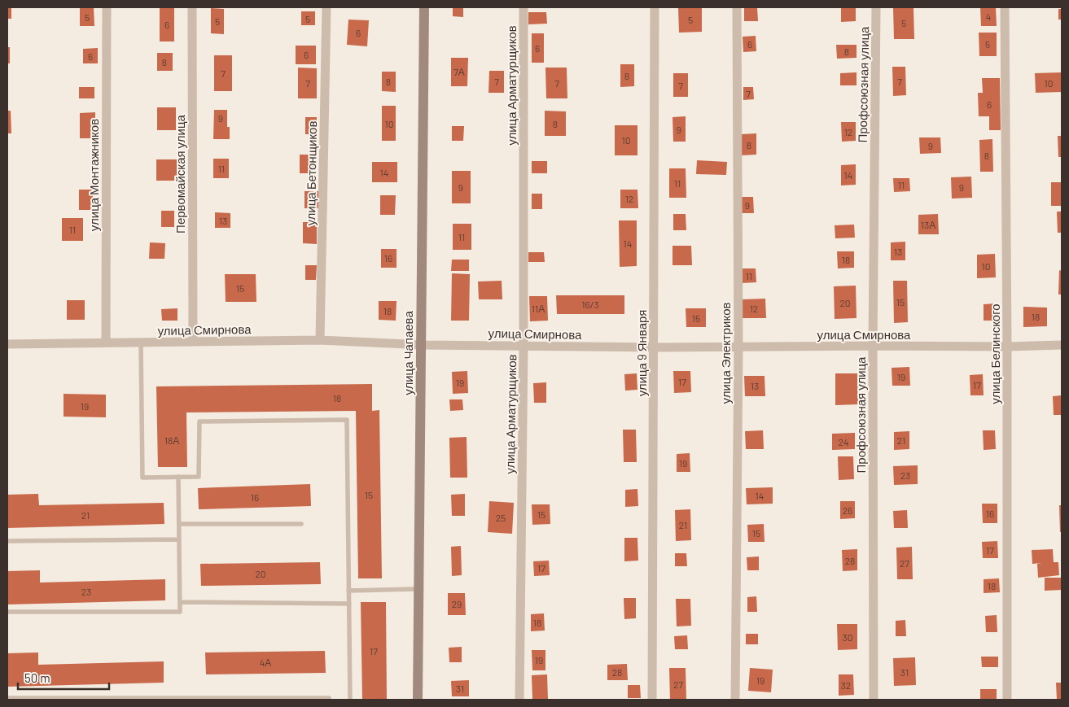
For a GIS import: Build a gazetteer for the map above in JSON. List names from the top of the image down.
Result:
{
  "streets": {
    "street": [
      "Профсоюзная улица",
      "улица Арматурщиков",
      "улица Бетонщиков",
      "Первомайская улица",
      "улица Монтажников",
      "улица Смирнова",
      "улица Чапаева",
      "улица 9 Января",
      "улица Электриков",
      "улица Белинского"
    ]
  },
  "crossings": [
    ["Профсоюзная улица", "улица Смирнова"],
    ["улица Арматурщиков", "улица Смирнова"],
    ["улица Бетонщиков", "улица Смирнова"],
    ["Первомайская улица", "улица Смирнова"],
    ["улица Монтажников", "улица Смирнова"],
    ["улица Смирнова", "улица Чапаева"],
    ["улица Смирнова", "улица 9 Января"],
    ["улица Смирнова", "улица Электриков"],
    ["улица Смирнова", "улица Белинского"]
  ],
  "house_numbers": [
    "4",
    "5",
    "5",
    "5",
    "5",
    "5",
    "6",
    "6",
    "6",
    "5",
    "6",
    "8",
    "6",
    "6",
    "8",
    "7А",
    "7",
    "8",
    "8",
    "7",
    "7",
    "7",
    "7",
    "10",
    "7",
    "7",
    "6",
    "9",
    "10",
    "8",
    "9",
    "12",
    "10",
    "8",
    "9",
    "8",
    "11",
    "14",
    "14",
    "11",
    "11",
    "9",
    "9",
    "12",
    "9",
    "13",
    "13А",
    "11",
    "11",
    "14",
    "13",
    "16",
    "18",
    "10",
    "11",
    "15",
    "15",
    "20",
    "16/3",
    "11А",
    "12",
    "18",
    "18",
    "15",
    "19",
    "17",
    "19",
    "17",
    "13",
    "18",
    "19",
    "18А",
    "21",
    "24",
    "19",
    "23",
    "15",
    "14",
    "16",
    "26",
    "16",
    "15",
    "21",
    "25",
    "21",
    "15",
    "17",
    "28",
    "27",
    "17",
    "20",
    "18",
    "23",
    "29",
    "18",
    "30",
    "17",
    "19",
    "4А",
    "28",
    "31",
    "19",
    "27",
    "32",
    "31"
  ],
  "scale_bar": "50 m"
}
